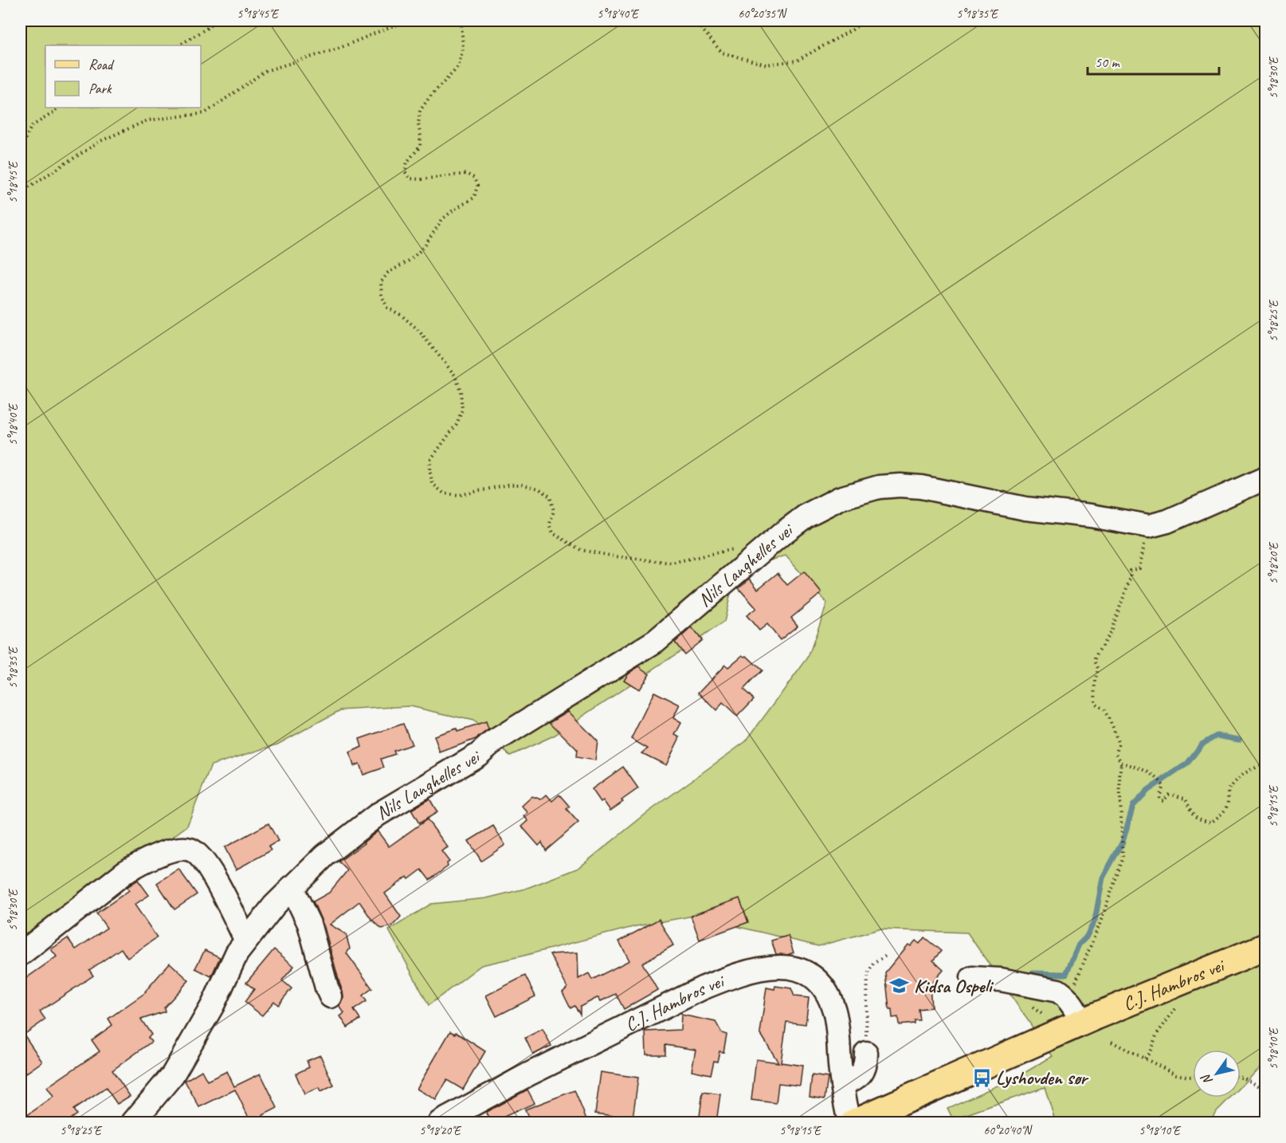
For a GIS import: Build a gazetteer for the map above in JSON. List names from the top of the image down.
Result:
{
  "streets": {
    "main road": ["C.J. Hambros vei"],
    "street": ["Nils Langhelles vei"]
  },
  "places": {
    "school or university": ["Kidsa Ospeli"],
    "bus stop": ["Lyshovden sør"]
  },
  "legend": ["Road", "Park"],
  "scale_bar": "50 m",
  "north": "bottom left",
  "coordinates": [
    "5°18'45\"E",
    "5°18'40\"E",
    "60°20'35\"N",
    "5°18'35\"E",
    "5°18'30\"E",
    "5°18'25\"E",
    "5°18'20\"E",
    "5°18'15\"E",
    "5°18'10\"E",
    "60°20'40\"N"
  ]
}
